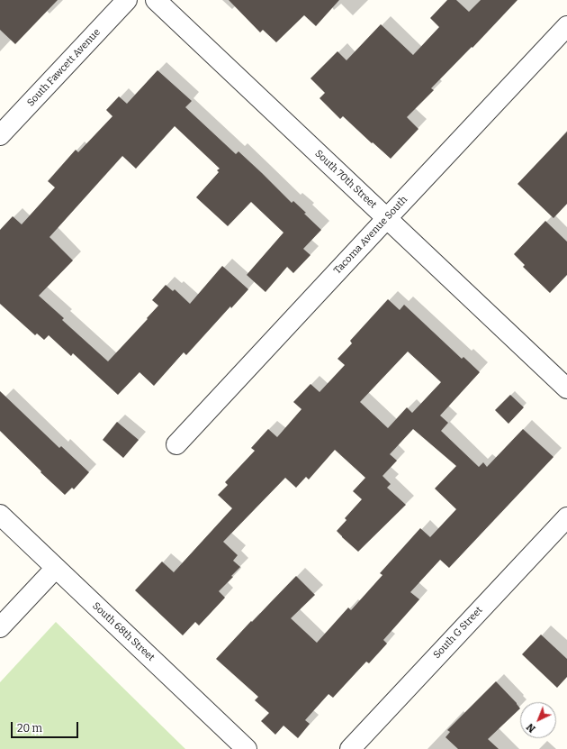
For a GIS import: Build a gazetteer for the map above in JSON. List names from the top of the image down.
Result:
{
  "streets": {
    "street": [
      "South Fawcett Avenue",
      "South 70th Street",
      "Tacoma Avenue South",
      "South 68th Street",
      "South G Street"
    ]
  },
  "crossings": [
    ["South 70th Street", "Tacoma Avenue South"]
  ],
  "scale_bar": "20 m",
  "north": "bottom left"
}
